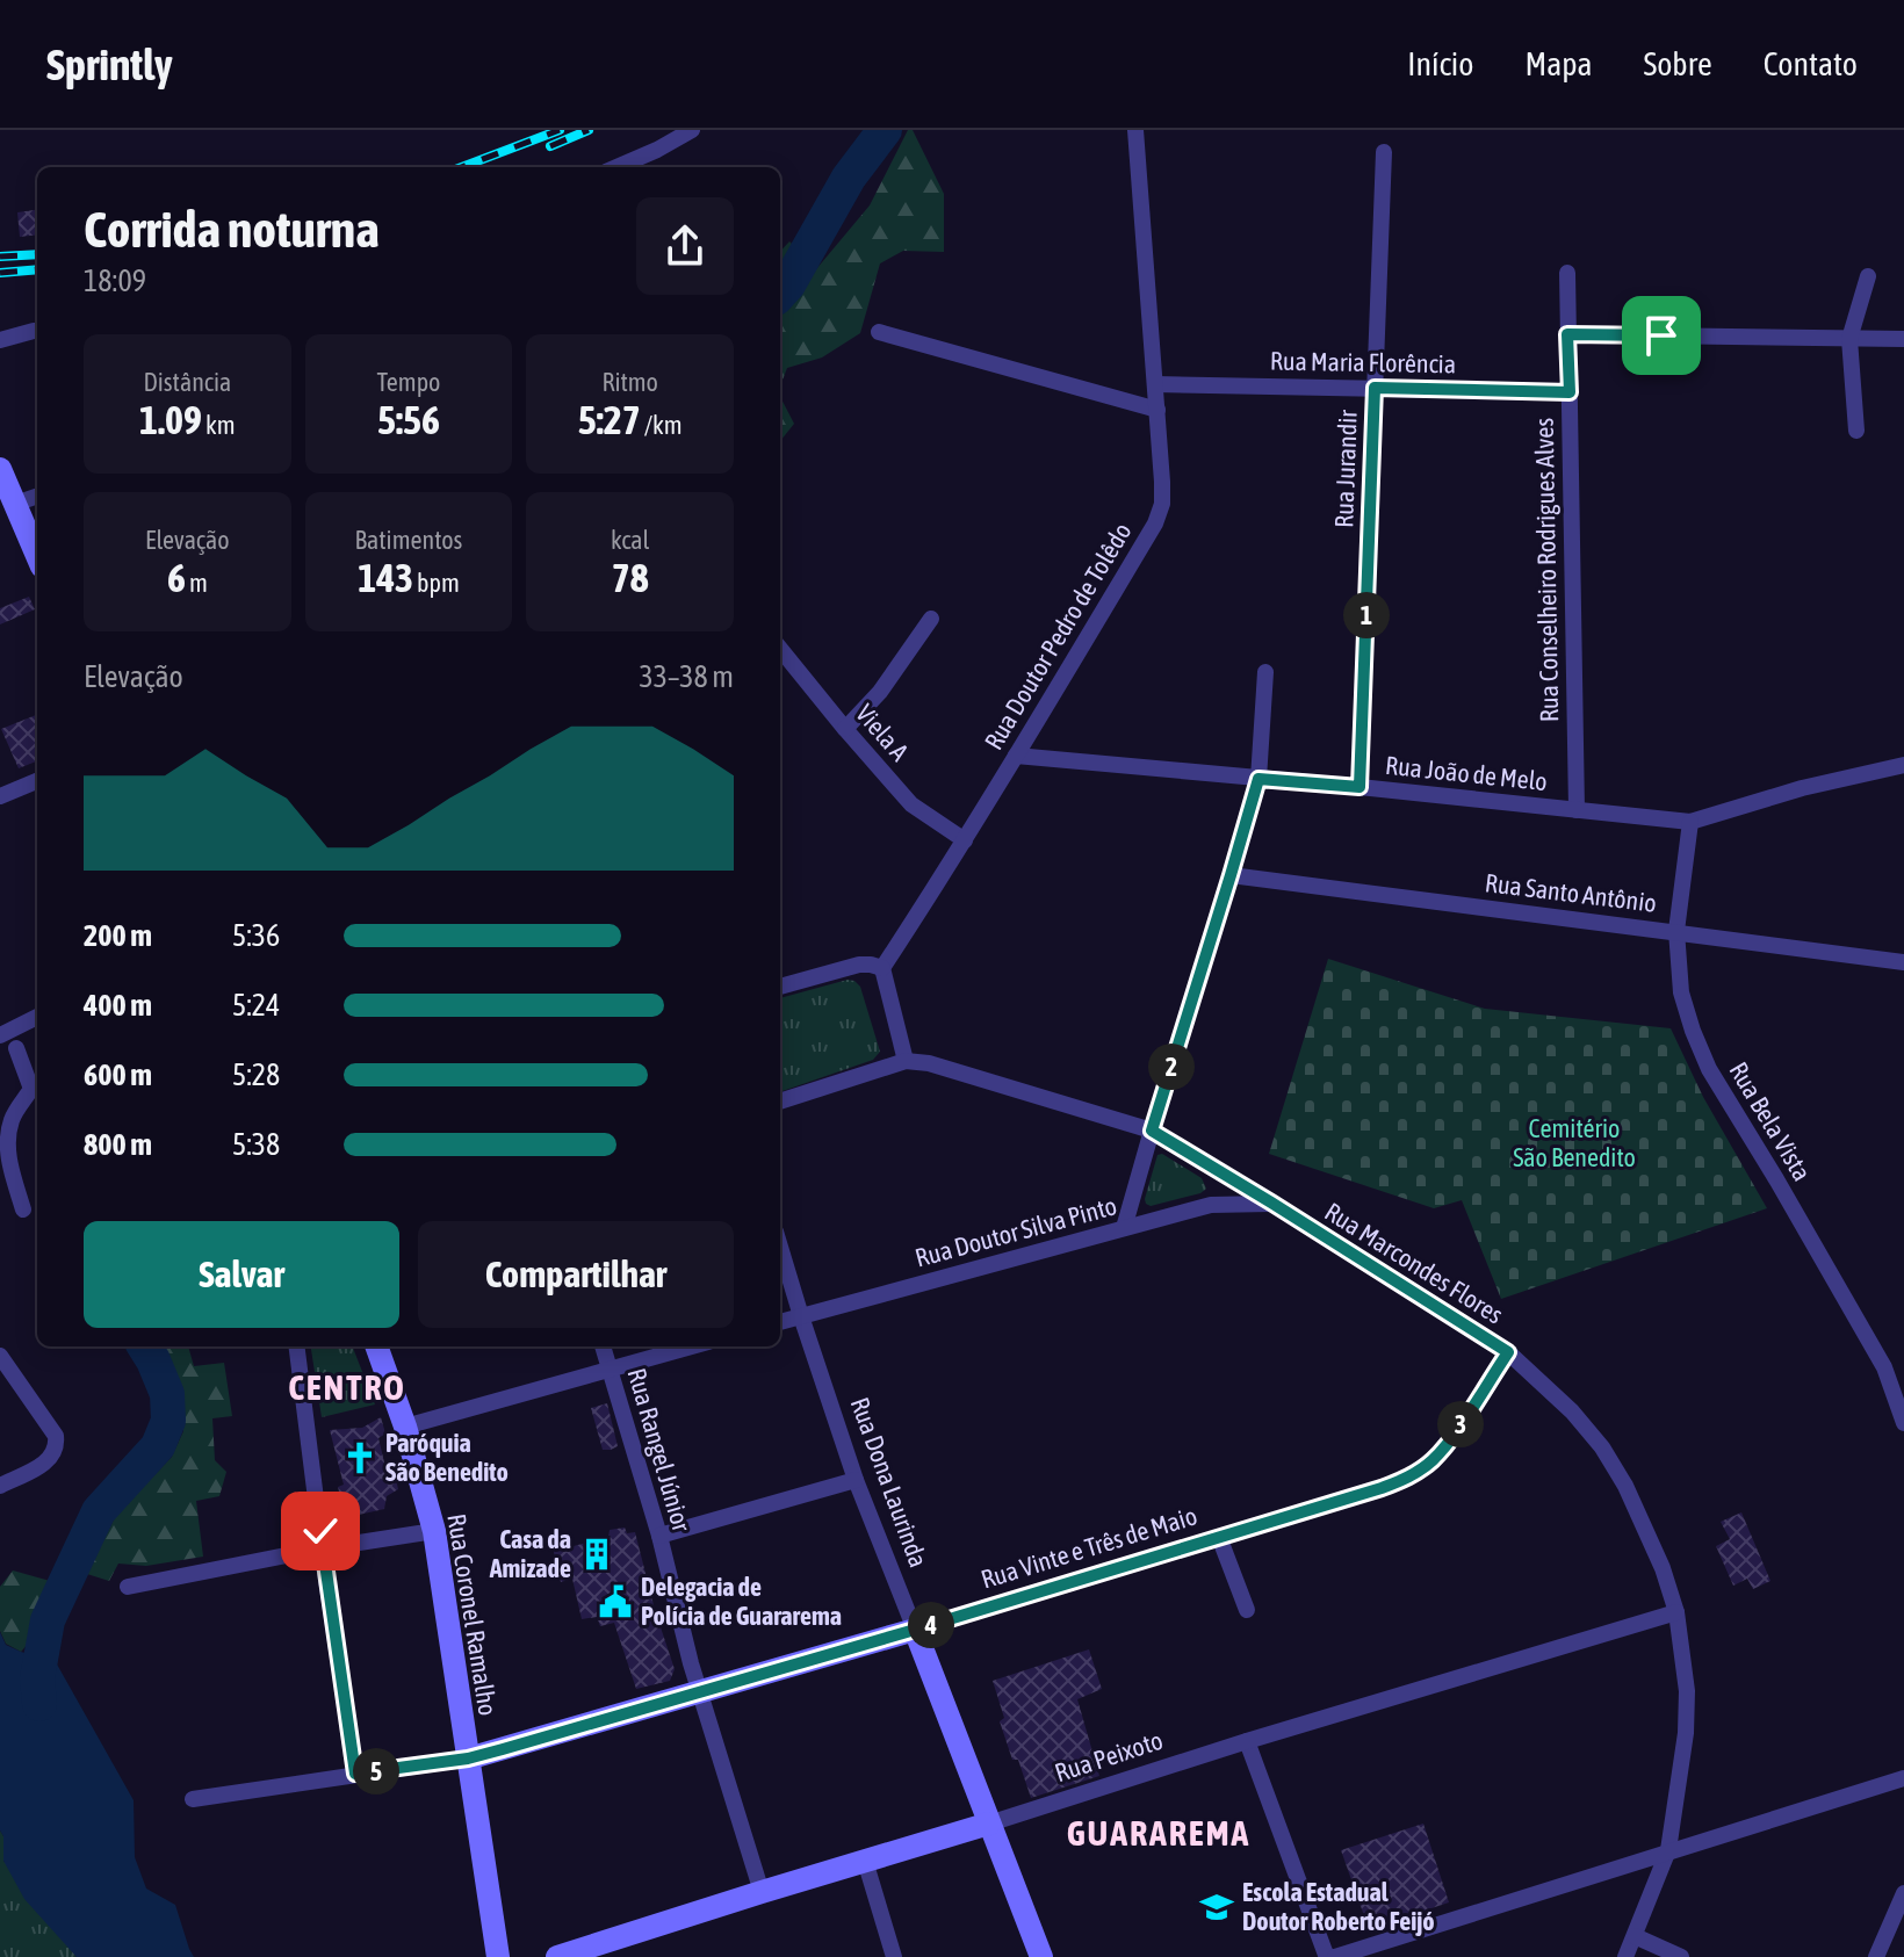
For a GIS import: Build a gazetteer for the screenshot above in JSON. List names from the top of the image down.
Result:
{
  "streets": {
    "main road": [
      "Rua Dona Laurinda",
      "Rua Vinte e Três de Maio",
      "Rua Coronel Ramalho",
      "Rua Peixoto"
    ],
    "street": [
      "Rua Maria Florência",
      "Rua Jurandir",
      "Rua Conselheiro Rodrigues Alves",
      "Rua Doutor Pedro de Tolêdo",
      "Viela A",
      "Rua João de Melo",
      "Rua Santo Antônio",
      "Rua Bela Vista",
      "Rua Doutor Silva Pinto",
      "Rua Marcondes Flores",
      "Rua Rangel Júnior"
    ]
  },
  "crossings": [
    ["Rua Maria Florência", "Rua Jurandir"],
    ["Rua Maria Florência", "Rua Conselheiro Rodrigues Alves"],
    ["Rua Maria Florência", "Rua Doutor Pedro de Tolêdo"],
    ["Rua Jurandir", "Rua João de Melo"],
    ["Rua Conselheiro Rodrigues Alves", "Rua João de Melo"],
    ["Rua Doutor Pedro de Tolêdo", "Viela A"],
    ["Rua Doutor Pedro de Tolêdo", "Rua João de Melo"],
    ["Rua João de Melo", "Rua Bela Vista"],
    ["Rua Santo Antônio", "Rua Bela Vista"],
    ["Rua Doutor Silva Pinto", "Rua Marcondes Flores"],
    ["Rua Doutor Silva Pinto", "Rua Dona Laurinda"],
    ["Rua Marcondes Flores", "Rua Vinte e Três de Maio"],
    ["Rua Marcondes Flores", "Rua Peixoto"],
    ["Rua Rangel Júnior", "Rua Vinte e Três de Maio"],
    ["Rua Rangel Júnior", "Rua Peixoto"],
    ["Rua Dona Laurinda", "Rua Vinte e Três de Maio"],
    ["Rua Dona Laurinda", "Rua Peixoto"],
    ["Rua Vinte e Três de Maio", "Rua Coronel Ramalho"]
  ],
  "districts": ["CENTRO", "GUARAREMA"],
  "parks": ["Cemitério São Benedito"],
  "places": {
    "church": ["Paróquia São Benedito"],
    "building": ["Casa da Amizade"],
    "public building": ["Delegacia de Polícia de Guararema"],
    "school or university": ["Escola Estadual Doutor Roberto Feijó"]
  },
  "page": {
    "header": "Sprintly",
    "nav": [
      "Início",
      "Mapa",
      "Sobre",
      "Contato"
    ],
    "heading": ["Corrida noturna", "18:09"],
    "stats": [
      ["Distância", "1.09 km"],
      ["Tempo", "5:56"],
      ["Ritmo", "5:27 /km"],
      ["Elevação", "6 m"],
      ["Batimentos", "143 bpm"],
      ["kcal", "78"]
    ],
    "pins": [
      "1",
      "2",
      "3",
      "4",
      "5"
    ],
    "chart": ["Elevação", "33–38 m"],
    "list": [
      {
        "name": "200 m",
        "note": "5:36"
      },
      {
        "name": "400 m",
        "note": "5:24"
      },
      {
        "name": "600 m",
        "note": "5:28"
      },
      {
        "name": "800 m",
        "note": "5:38"
      }
    ],
    "buttons": ["Salvar", "Compartilhar"]
  }
}
